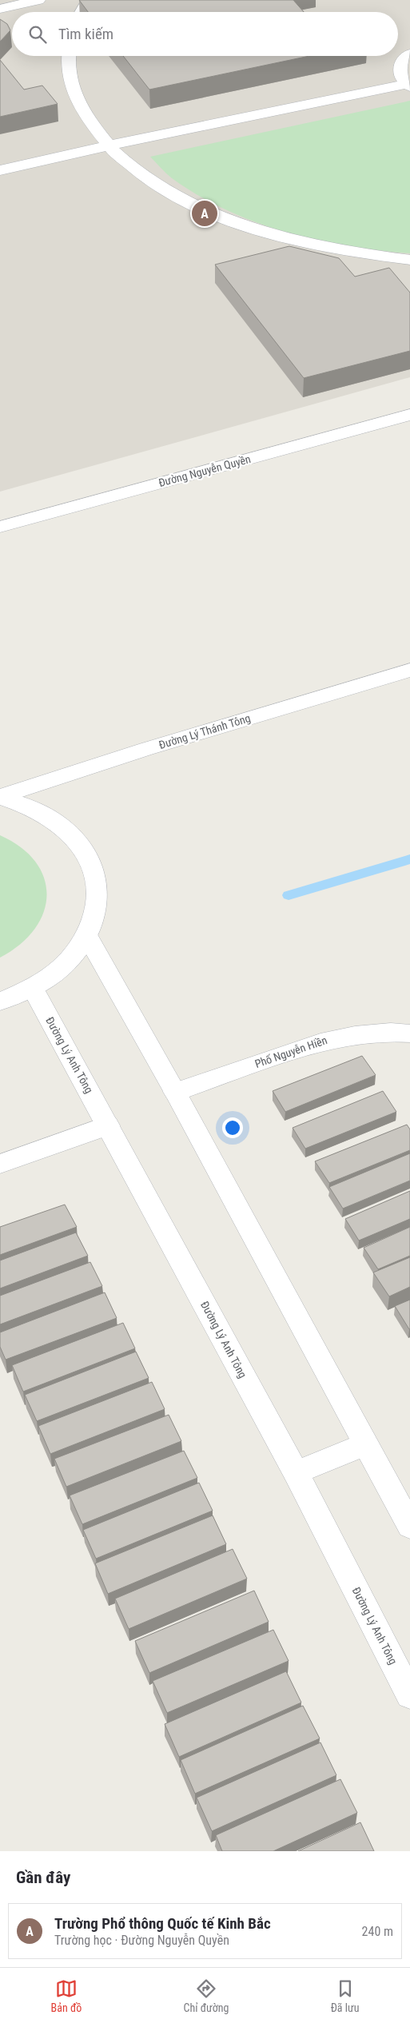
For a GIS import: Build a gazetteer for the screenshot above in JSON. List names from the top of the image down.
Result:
{
  "streets": {
    "street": [
      "Đường Nguyễn Quyền",
      "Đường Lý Thánh Tông",
      "Phố Nguyễn Hiền",
      "Đường Lý Anh Tông"
    ]
  },
  "page": {
    "search": "Tìm kiếm",
    "pins": "A",
    "heading": "Gần đây",
    "list": [
      {
        "mark": "A",
        "name": "Trường Phổ thông Quốc tế Kinh Bắc",
        "note": "Trường học · Đường Nguyễn Quyền",
        "value": "240 m"
      }
    ],
    "nav": ["Bản đồ", "Chỉ đường", "Đã lưu"]
  }
}
